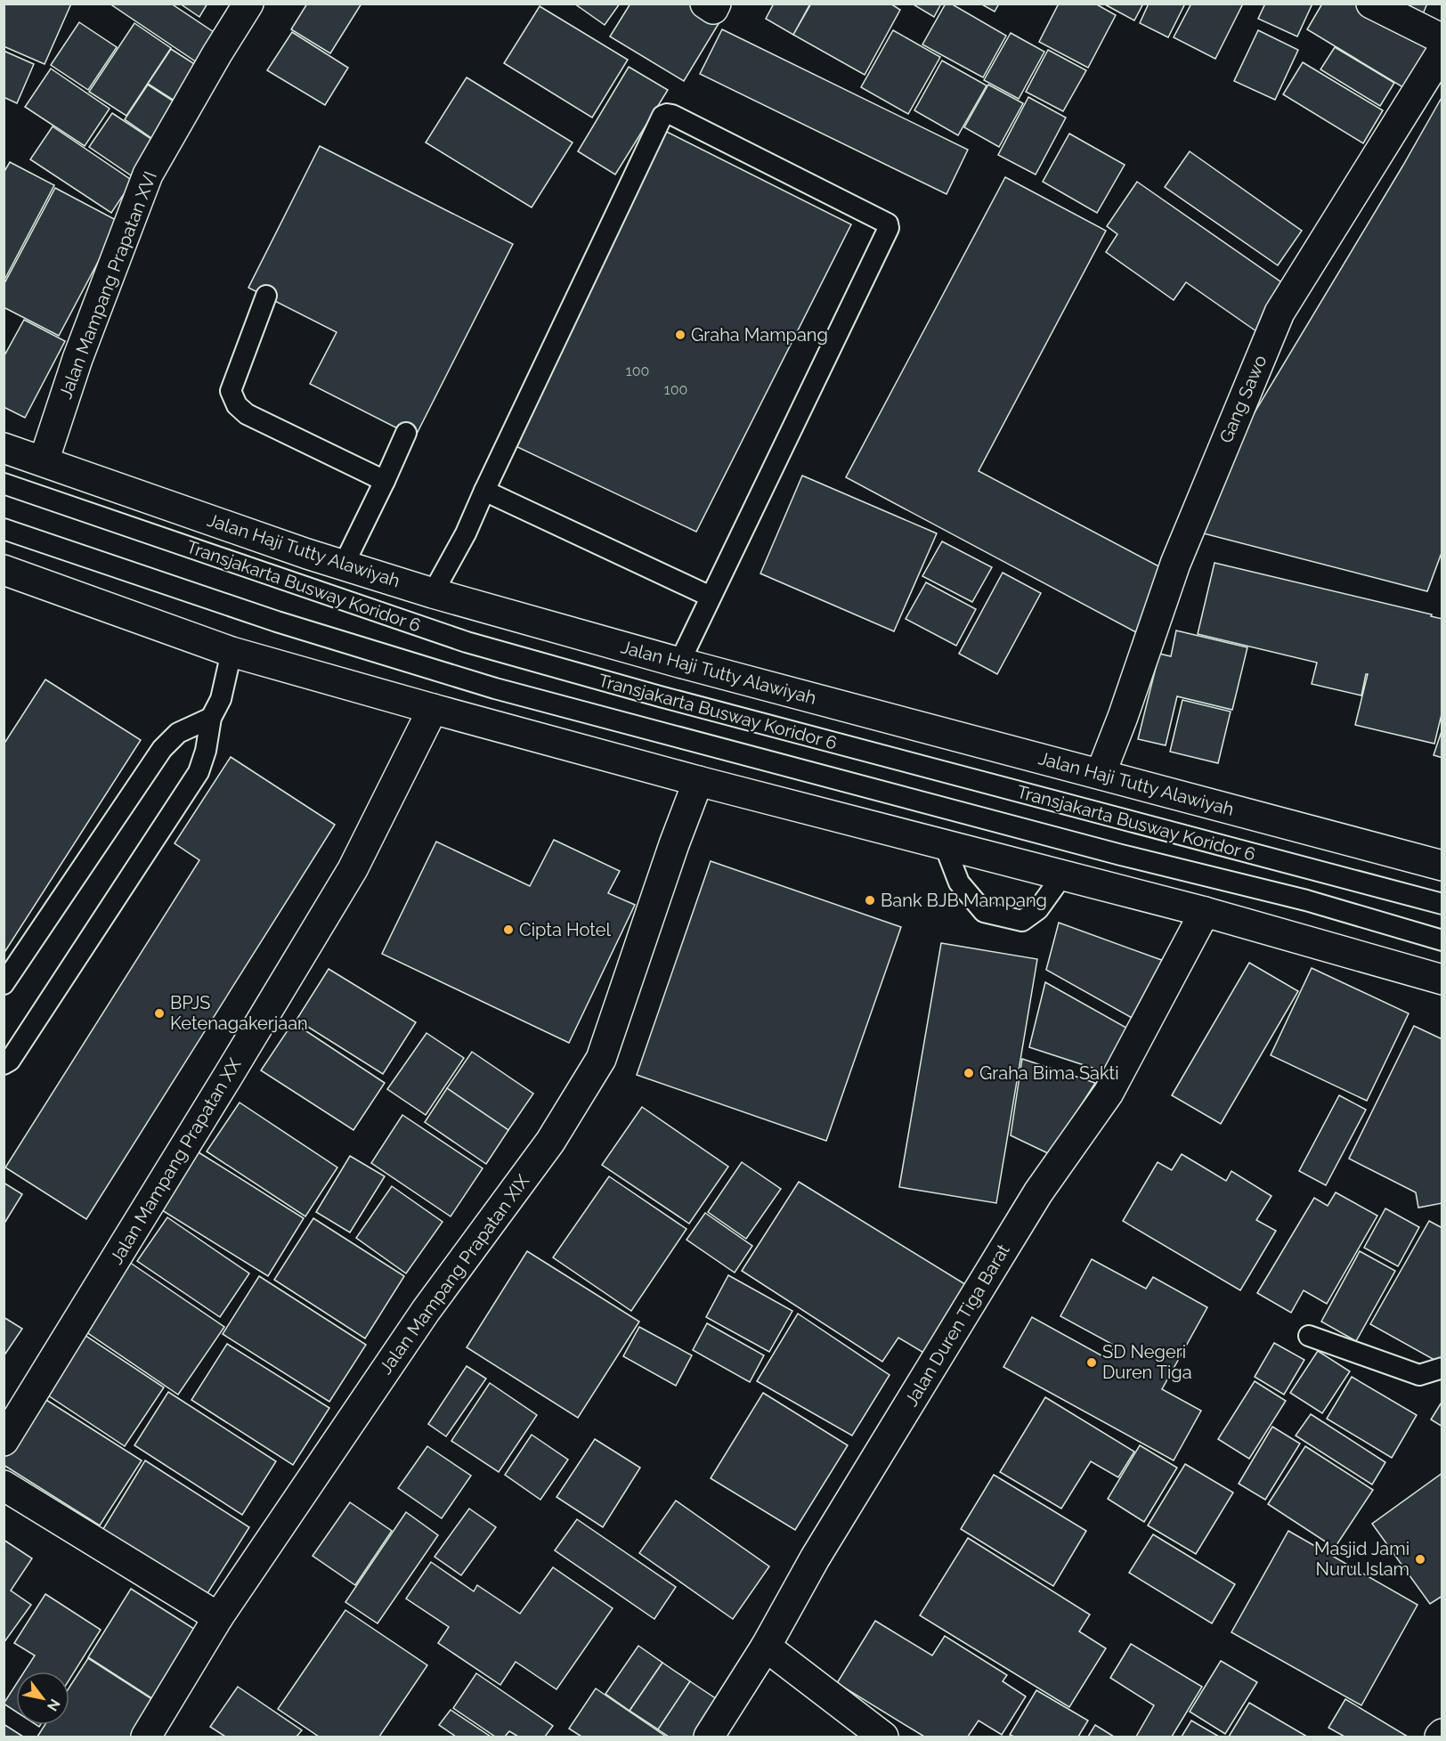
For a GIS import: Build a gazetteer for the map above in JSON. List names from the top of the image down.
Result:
{
  "streets": {
    "street": [
      "Jalan Mampang Prapatan XVI",
      "Gang Sawo",
      "Jalan Haji Tutty Alawiyah",
      "Jalan Mampang Prapatan XX",
      "Jalan Mampang Prapatan XIX",
      "Jalan Duren Tiga Barat"
    ],
    "lane": ["Transjakarta Busway Koridor 6"]
  },
  "crossings": [
    ["Jalan Mampang Prapatan XVI", "Jalan Haji Tutty Alawiyah"],
    ["Gang Sawo", "Jalan Haji Tutty Alawiyah"]
  ],
  "places": [
    "Graha Mampang",
    "Bank BJB Mampang",
    "Cipta Hotel",
    "BPJS Ketenagakerjaan",
    "Graha Bima Sakti",
    "SD Negeri Duren Tiga",
    "Masjid Jami Nurul Islam"
  ],
  "house_numbers": ["100", "100"],
  "north": "bottom right"
}
